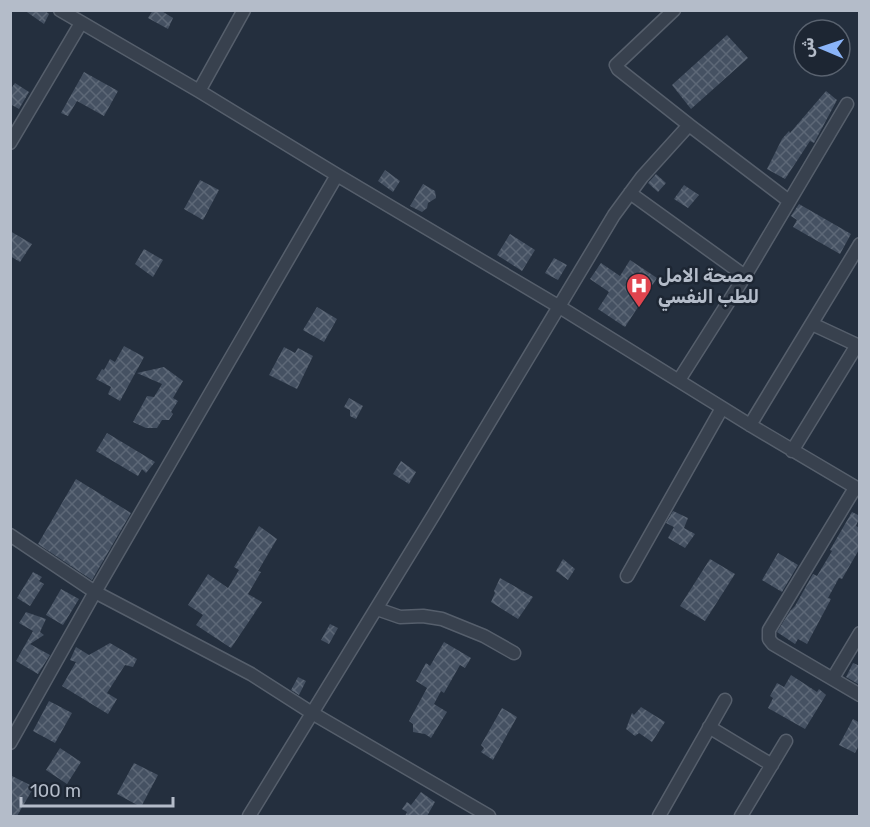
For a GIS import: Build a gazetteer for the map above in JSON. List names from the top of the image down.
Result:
{
  "places": {
    "hospital": ["مصحة الامل للطب النفسي"]
  },
  "scale_bar": "100 m",
  "north": "left"
}
